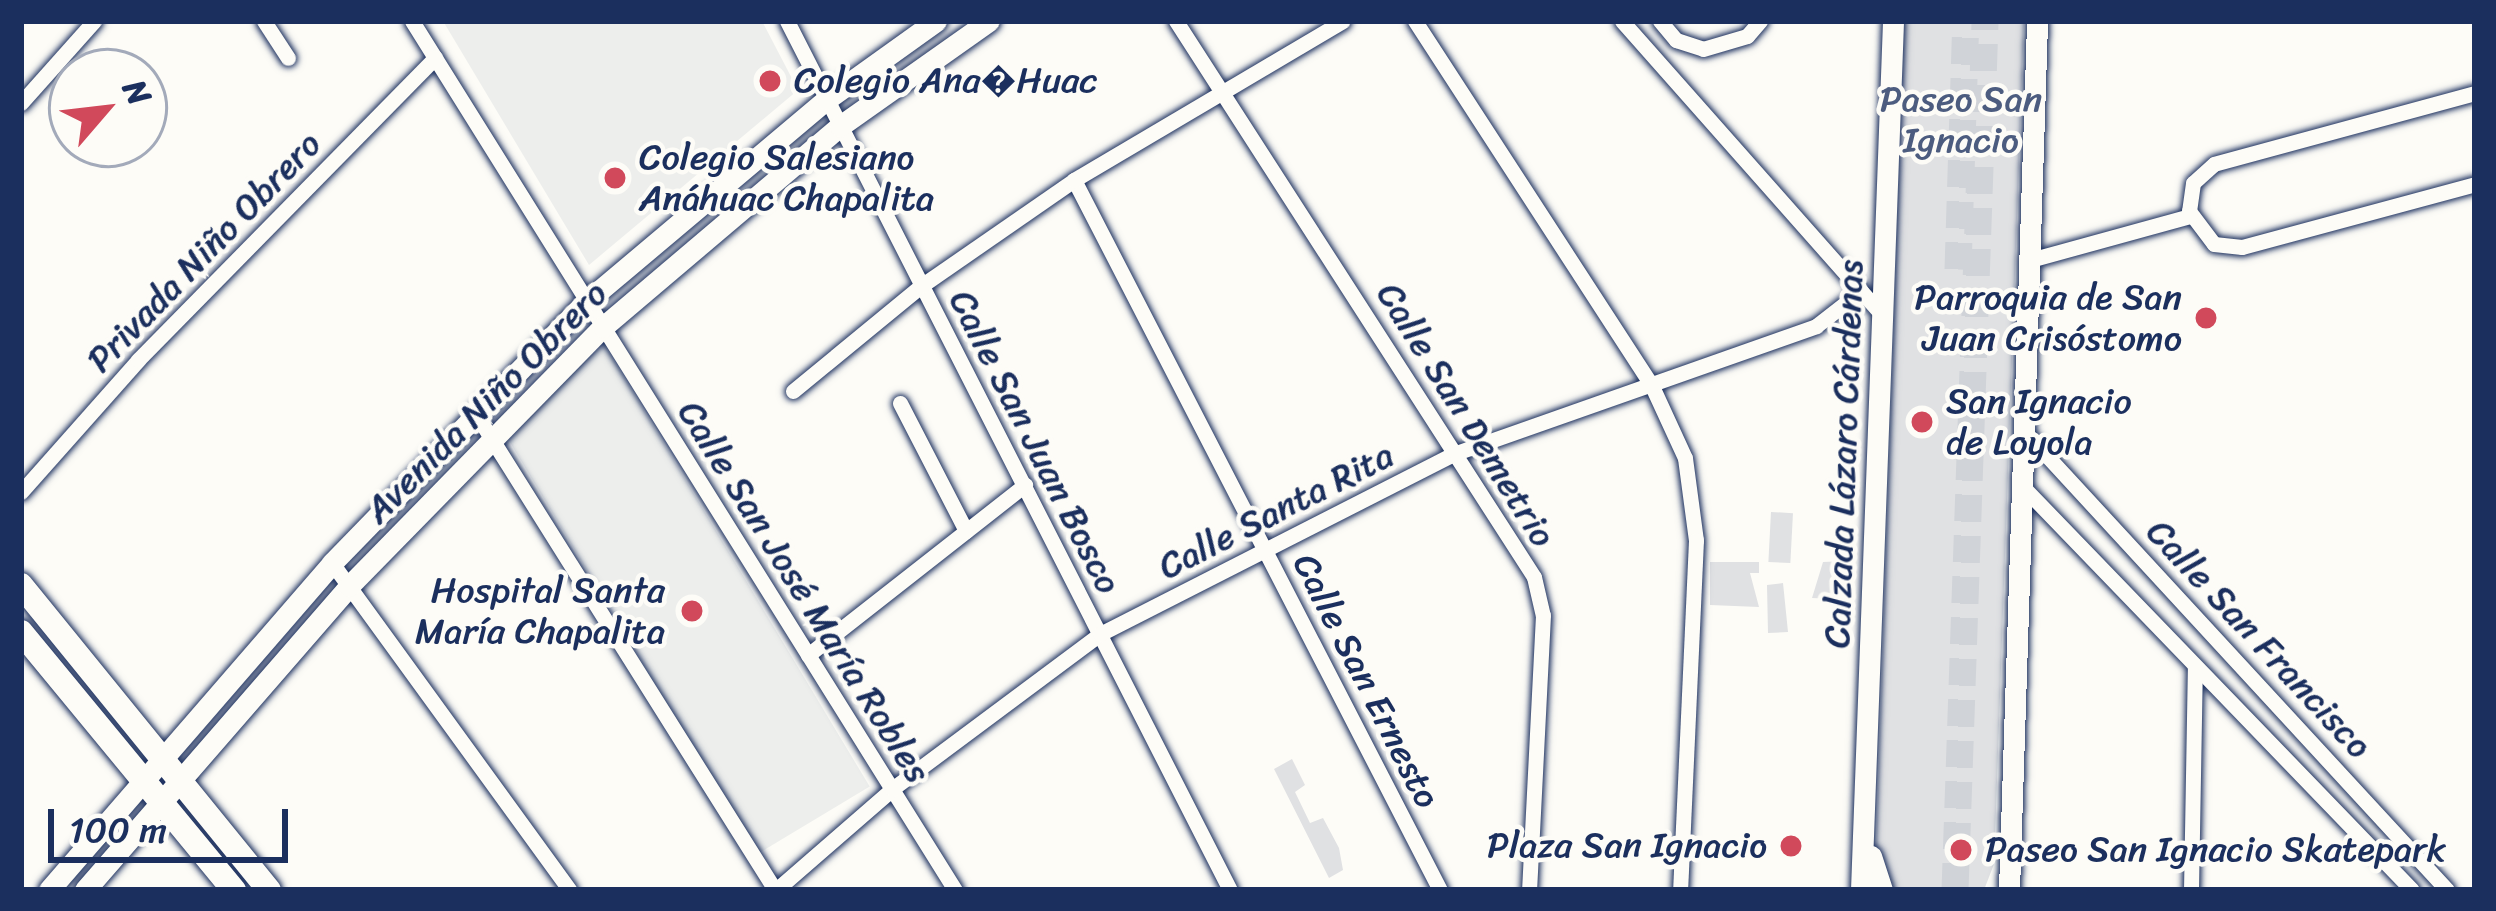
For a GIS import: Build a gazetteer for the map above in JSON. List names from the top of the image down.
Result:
{
  "streets": {
    "main road": ["Avenida Niño Obrero", "Calzada Lázaro Cárdenas"],
    "street": [
      "Privada Niño Obrero",
      "Calle San Demetrio",
      "Calle San Juan Bosco",
      "Calle Santa Rita",
      "Calle San José María Robles",
      "Calle San Francisco",
      "Calle San Ernesto"
    ]
  },
  "crossings": [
    ["Privada Niño Obrero", "Calle San José María Robles"],
    ["Avenida Niño Obrero", "Calle San Juan Bosco"],
    ["Avenida Niño Obrero", "Calle San José María Robles"],
    ["Calle San Demetrio", "Calle Santa Rita"],
    ["Calle San Juan Bosco", "Calle Santa Rita"],
    ["Calle Santa Rita", "Calle San José María Robles"],
    ["Calle Santa Rita", "Calle San Ernesto"]
  ],
  "parks": ["Paseo San Ignacio"],
  "places": [
    "Colegio Ana�Huac",
    "Colegio Salesiano Anáhuac Chapalita",
    "Parroquia de San Juan Crisóstomo",
    "San Ignacio de Loyola",
    "Hospital Santa María Chapalita",
    "Plaza San Ignacio",
    "Paseo San Ignacio Skatepark"
  ],
  "scale_bar": "100 m",
  "north": "top right"
}
